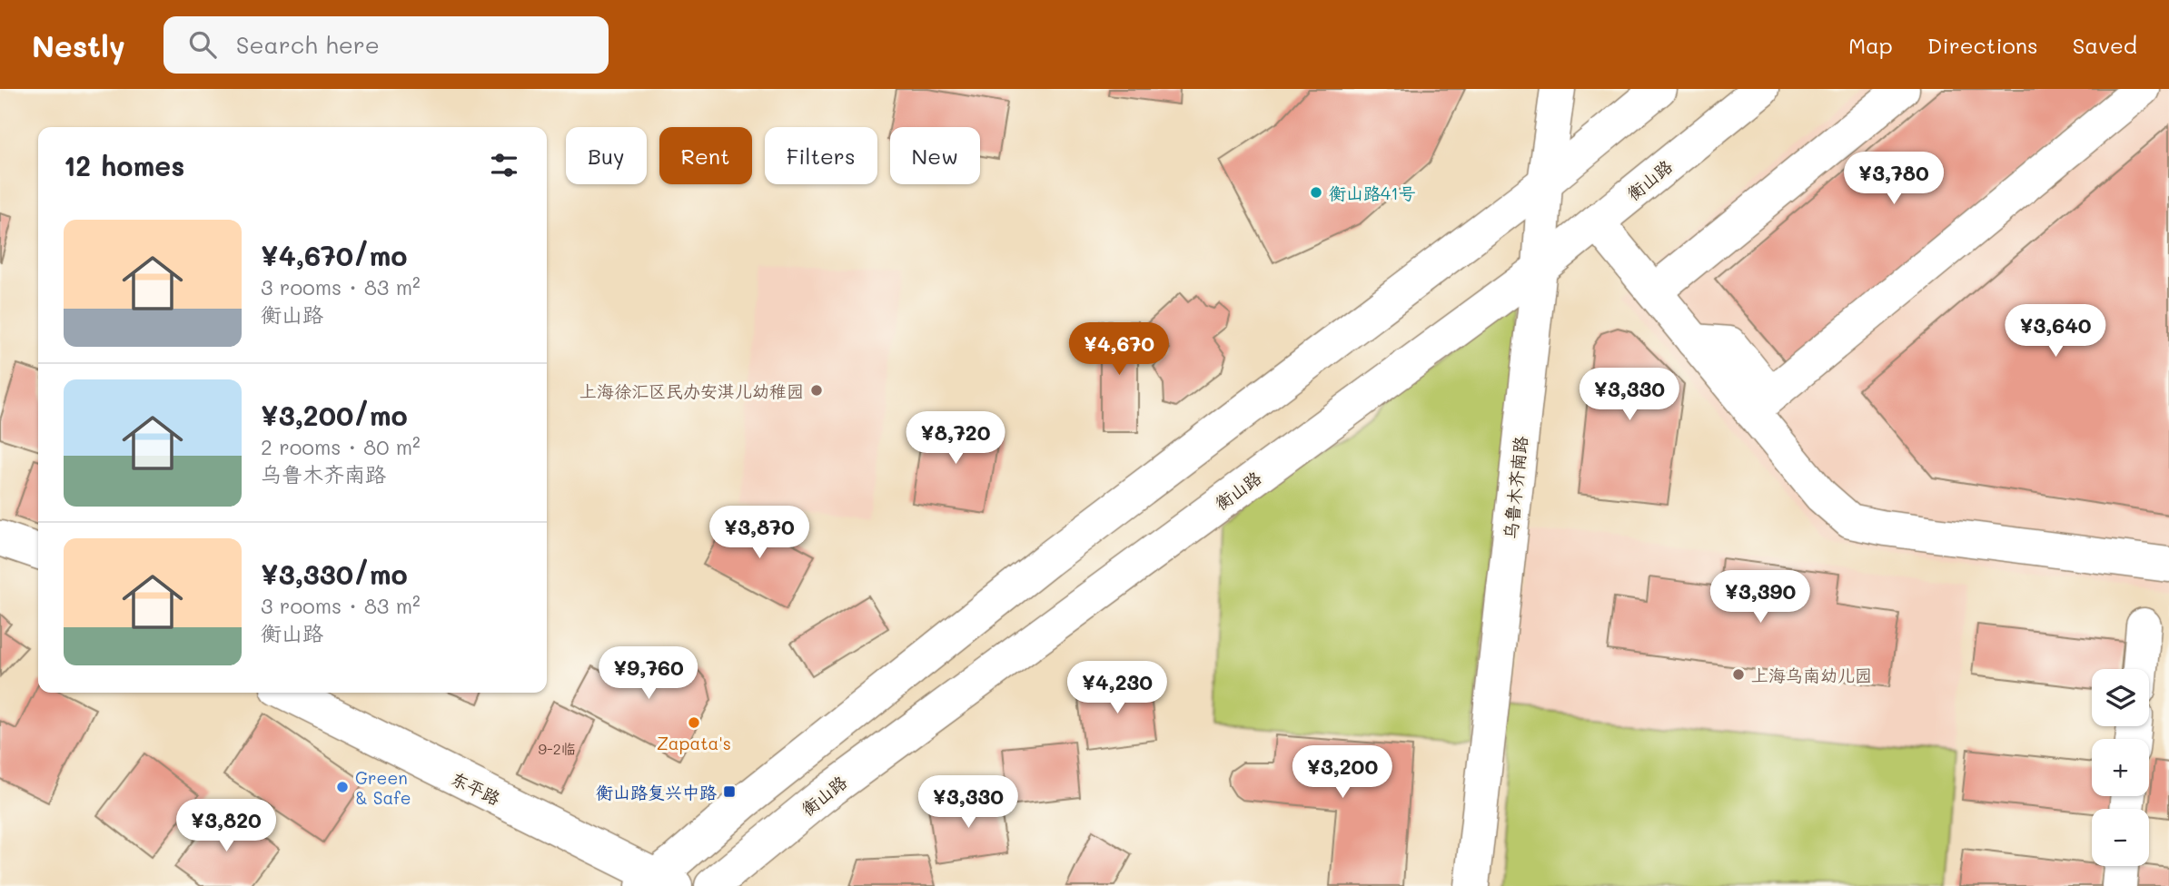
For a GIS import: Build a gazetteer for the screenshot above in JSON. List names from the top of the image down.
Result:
{
  "streets": {
    "main road": ["衡山路", "乌鲁木齐南路", "东平路"]
  },
  "crossings": [
    ["衡山路", "乌鲁木齐南路"]
  ],
  "places": {
    "other": [
      "衡山路41号",
      "上海徐汇区民办安淇儿幼稚园",
      "上海乌南幼儿园",
      "Zapata's",
      "Green & Safe"
    ],
    "transit": ["衡山路复兴中路"]
  },
  "house_numbers": ["9-2临"],
  "page": {
    "header": "Nestly",
    "search": "Search here",
    "nav": ["Map", "Directions", "Saved"],
    "chip": [
      "Buy",
      "Rent",
      "Filters",
      "New"
    ],
    "heading": "12 homes",
    "price": [
      "¥3,780",
      "¥3,640",
      "¥4,670",
      "¥3,330",
      "¥8,720",
      "¥3,870",
      "¥3,390",
      "¥9,760",
      "¥4,230",
      "¥3,200",
      "¥3,330",
      "¥3,820"
    ],
    "list": [
      {
        "name": "¥4,670/mo",
        "note": "3 rooms · 83 m² · 衡山路"
      },
      {
        "name": "¥3,200/mo",
        "note": "2 rooms · 80 m² · 乌鲁木齐南路"
      },
      {
        "name": "¥3,330/mo",
        "note": "3 rooms · 83 m² · 衡山路"
      }
    ],
    "map_buttons": ["+", "−"]
  }
}
